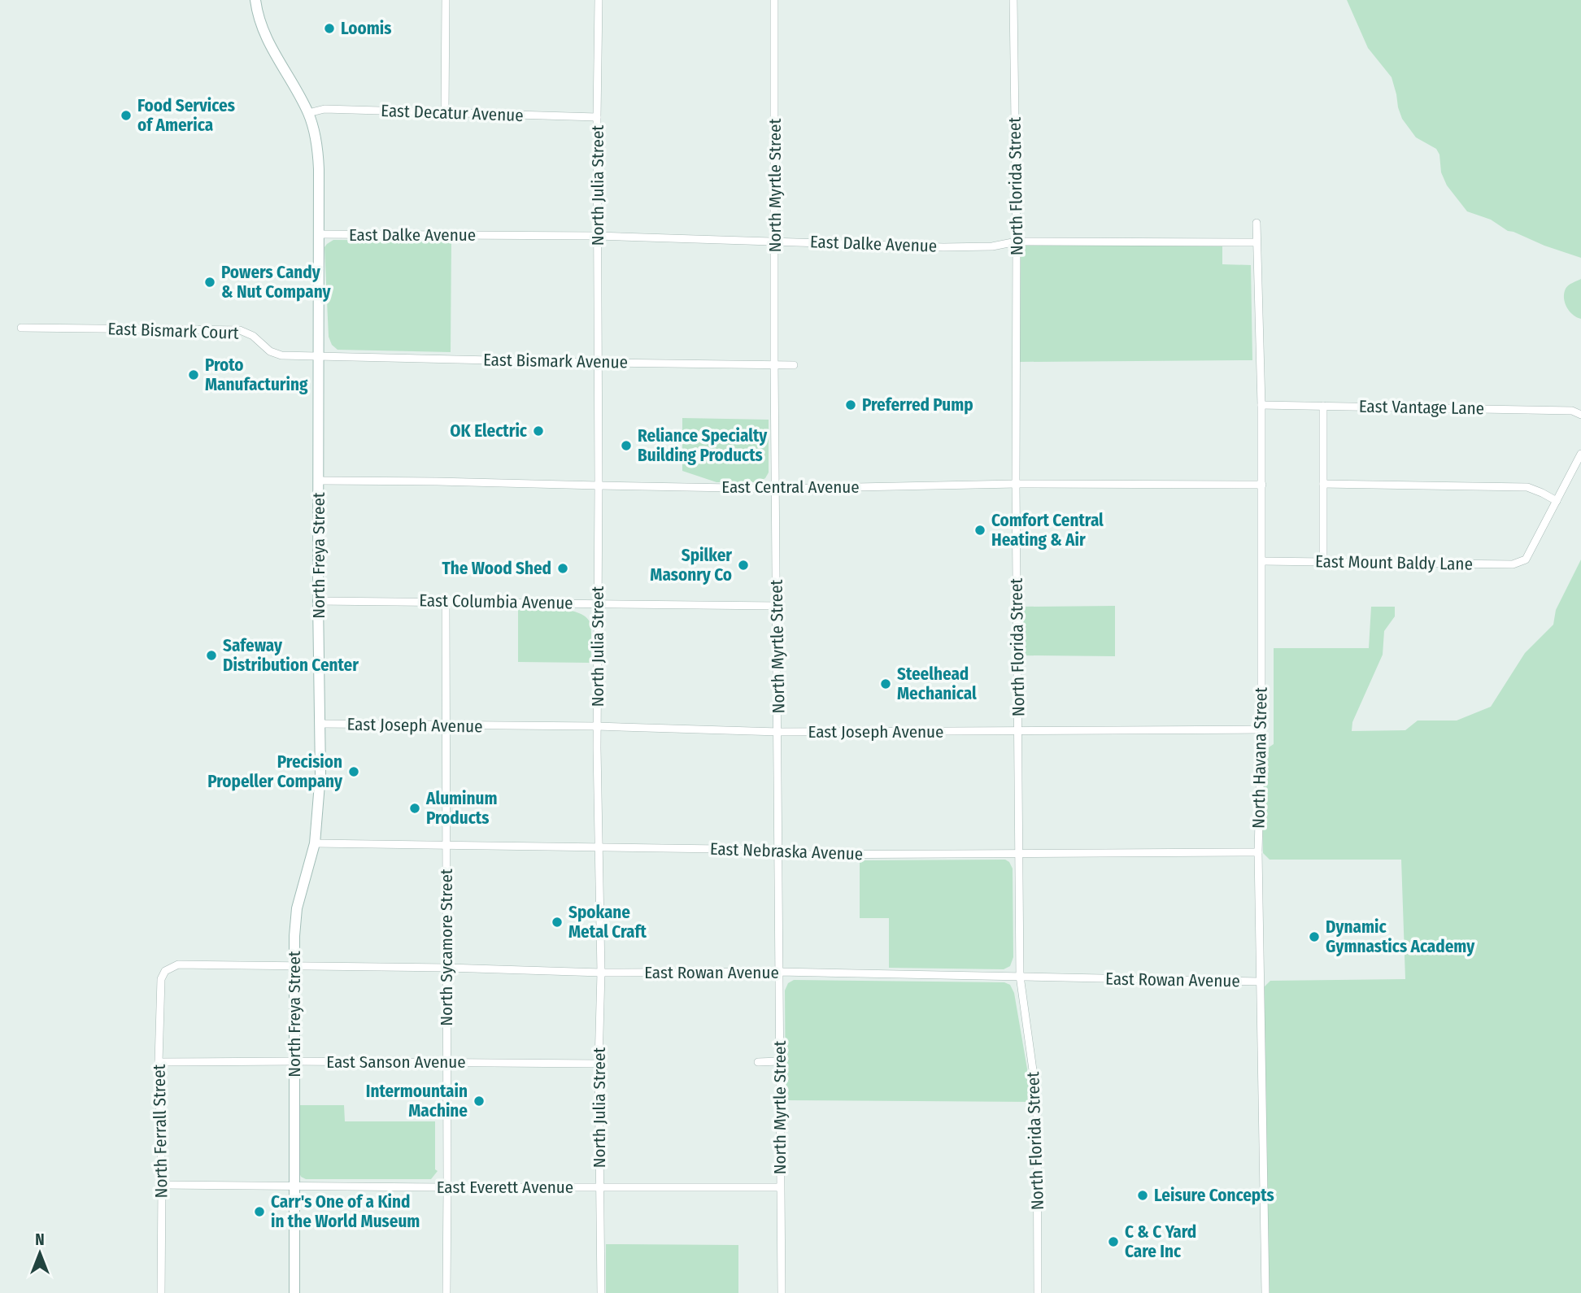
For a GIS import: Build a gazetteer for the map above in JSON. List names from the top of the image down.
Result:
{
  "streets": {
    "street": [
      "East Decatur Avenue",
      "North Julia Street",
      "North Myrtle Street",
      "North Florida Street",
      "East Dalke Avenue",
      "East Bismark Court",
      "East Bismark Avenue",
      "East Vantage Lane",
      "East Central Avenue",
      "North Freya Street",
      "East Mount Baldy Lane",
      "East Columbia Avenue",
      "East Joseph Avenue",
      "North Havana Street",
      "East Nebraska Avenue",
      "North Sycamore Street",
      "East Rowan Avenue",
      "East Sanson Avenue",
      "North Ferrall Street",
      "East Everett Avenue"
    ]
  },
  "crossings": [
    ["East Decatur Avenue", "North Julia Street"],
    ["East Decatur Avenue", "North Freya Street"],
    ["North Julia Street", "East Dalke Avenue"],
    ["North Julia Street", "East Bismark Avenue"],
    ["North Julia Street", "East Central Avenue"],
    ["North Julia Street", "East Columbia Avenue"],
    ["North Julia Street", "East Joseph Avenue"],
    ["North Julia Street", "East Nebraska Avenue"],
    ["North Julia Street", "East Rowan Avenue"],
    ["North Julia Street", "East Sanson Avenue"],
    ["North Julia Street", "East Everett Avenue"],
    ["North Myrtle Street", "East Dalke Avenue"],
    ["North Myrtle Street", "East Bismark Avenue"],
    ["North Myrtle Street", "East Central Avenue"],
    ["North Myrtle Street", "East Columbia Avenue"],
    ["North Myrtle Street", "East Joseph Avenue"],
    ["North Myrtle Street", "East Nebraska Avenue"],
    ["North Myrtle Street", "East Rowan Avenue"],
    ["North Myrtle Street", "East Everett Avenue"],
    ["North Florida Street", "East Dalke Avenue"],
    ["North Florida Street", "East Central Avenue"],
    ["North Florida Street", "East Joseph Avenue"],
    ["North Florida Street", "East Nebraska Avenue"],
    ["North Florida Street", "East Rowan Avenue"],
    ["East Dalke Avenue", "North Freya Street"],
    ["East Dalke Avenue", "North Havana Street"],
    ["East Bismark Court", "East Bismark Avenue"],
    ["East Bismark Court", "North Freya Street"],
    ["East Bismark Avenue", "North Freya Street"],
    ["East Vantage Lane", "North Havana Street"],
    ["East Central Avenue", "North Freya Street"],
    ["East Central Avenue", "North Havana Street"],
    ["North Freya Street", "East Columbia Avenue"],
    ["North Freya Street", "East Joseph Avenue"],
    ["North Freya Street", "East Nebraska Avenue"],
    ["North Freya Street", "East Rowan Avenue"],
    ["North Freya Street", "East Sanson Avenue"],
    ["North Freya Street", "East Everett Avenue"],
    ["East Mount Baldy Lane", "North Havana Street"],
    ["East Columbia Avenue", "North Sycamore Street"],
    ["East Joseph Avenue", "North Havana Street"],
    ["East Joseph Avenue", "North Sycamore Street"],
    ["North Havana Street", "East Nebraska Avenue"],
    ["North Havana Street", "East Rowan Avenue"],
    ["East Nebraska Avenue", "North Sycamore Street"],
    ["North Sycamore Street", "East Rowan Avenue"],
    ["North Sycamore Street", "East Sanson Avenue"],
    ["North Sycamore Street", "East Everett Avenue"],
    ["East Rowan Avenue", "North Ferrall Street"],
    ["East Sanson Avenue", "North Ferrall Street"],
    ["North Ferrall Street", "East Everett Avenue"]
  ],
  "places": [
    "Loomis",
    "Food Services of America",
    "Powers Candy & Nut Company",
    "Proto Manufacturing",
    "Preferred Pump",
    "OK Electric",
    "Reliance Specialty Building Products",
    "Comfort Central Heating & Air",
    "Spilker Masonry Co",
    "The Wood Shed",
    "Safeway Distribution Center",
    "Steelhead Mechanical",
    "Precision Propeller Company",
    "Aluminum Products",
    "Spokane Metal Craft",
    "Dynamic Gymnastics Academy",
    "Intermountain Machine",
    "Leisure Concepts",
    "Carr's One of a Kind in the World Museum",
    "C & C Yard Care Inc"
  ],
  "north": "top"
}
